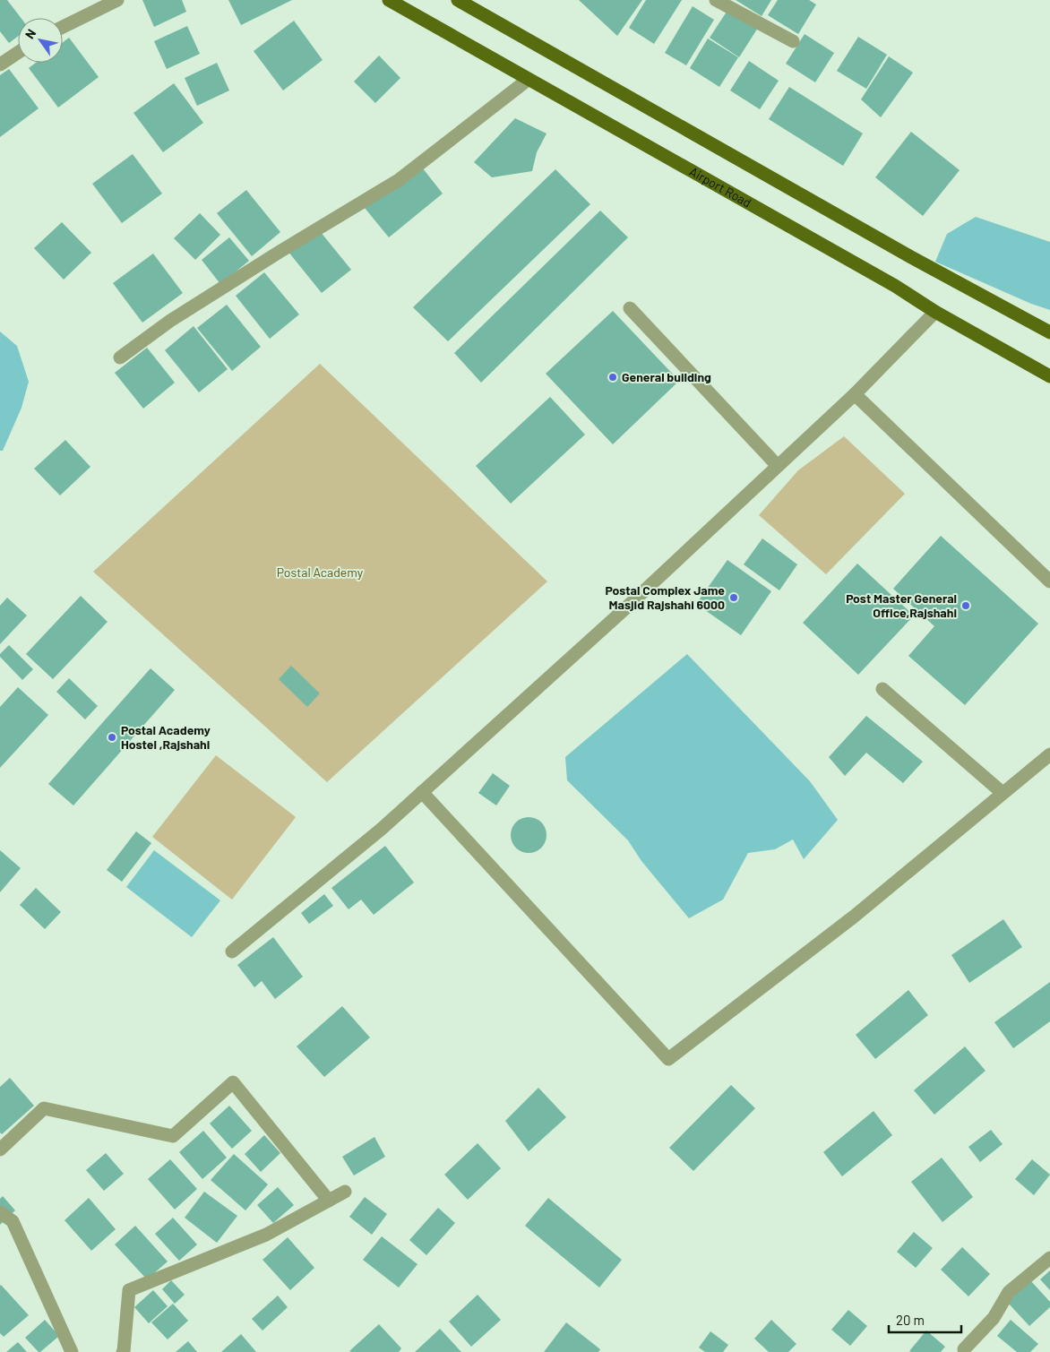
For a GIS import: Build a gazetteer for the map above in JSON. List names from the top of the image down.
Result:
{
  "streets": {
    "main road": ["Airport Road"]
  },
  "parks": ["Postal Academy"],
  "places": [
    "General building",
    "Postal Complex Jame Masjid Rajshahi 6000",
    "Post Master General Office,Rajshahi",
    "Postal Academy Hostel ,Rajshahi"
  ],
  "scale_bar": "20 m",
  "north": "top left"
}
